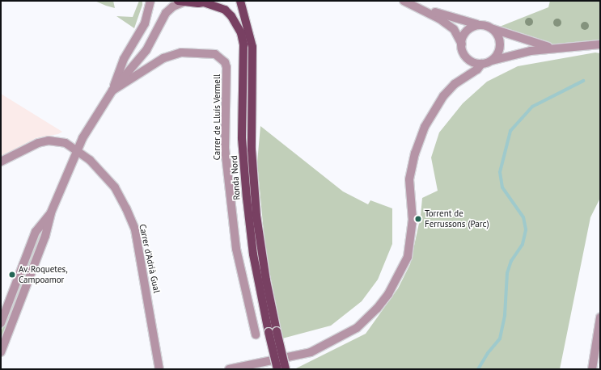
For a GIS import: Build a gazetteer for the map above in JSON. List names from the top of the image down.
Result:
{
  "streets": {
    "main road": ["Ronda Nord"],
    "street": ["Carrer de Lluís Vermell", "Carrer d'Adrià Gual"]
  },
  "places": ["Torrent de Ferrussons (Parc)", "Av. Roquetes, Campoamor"]
}
